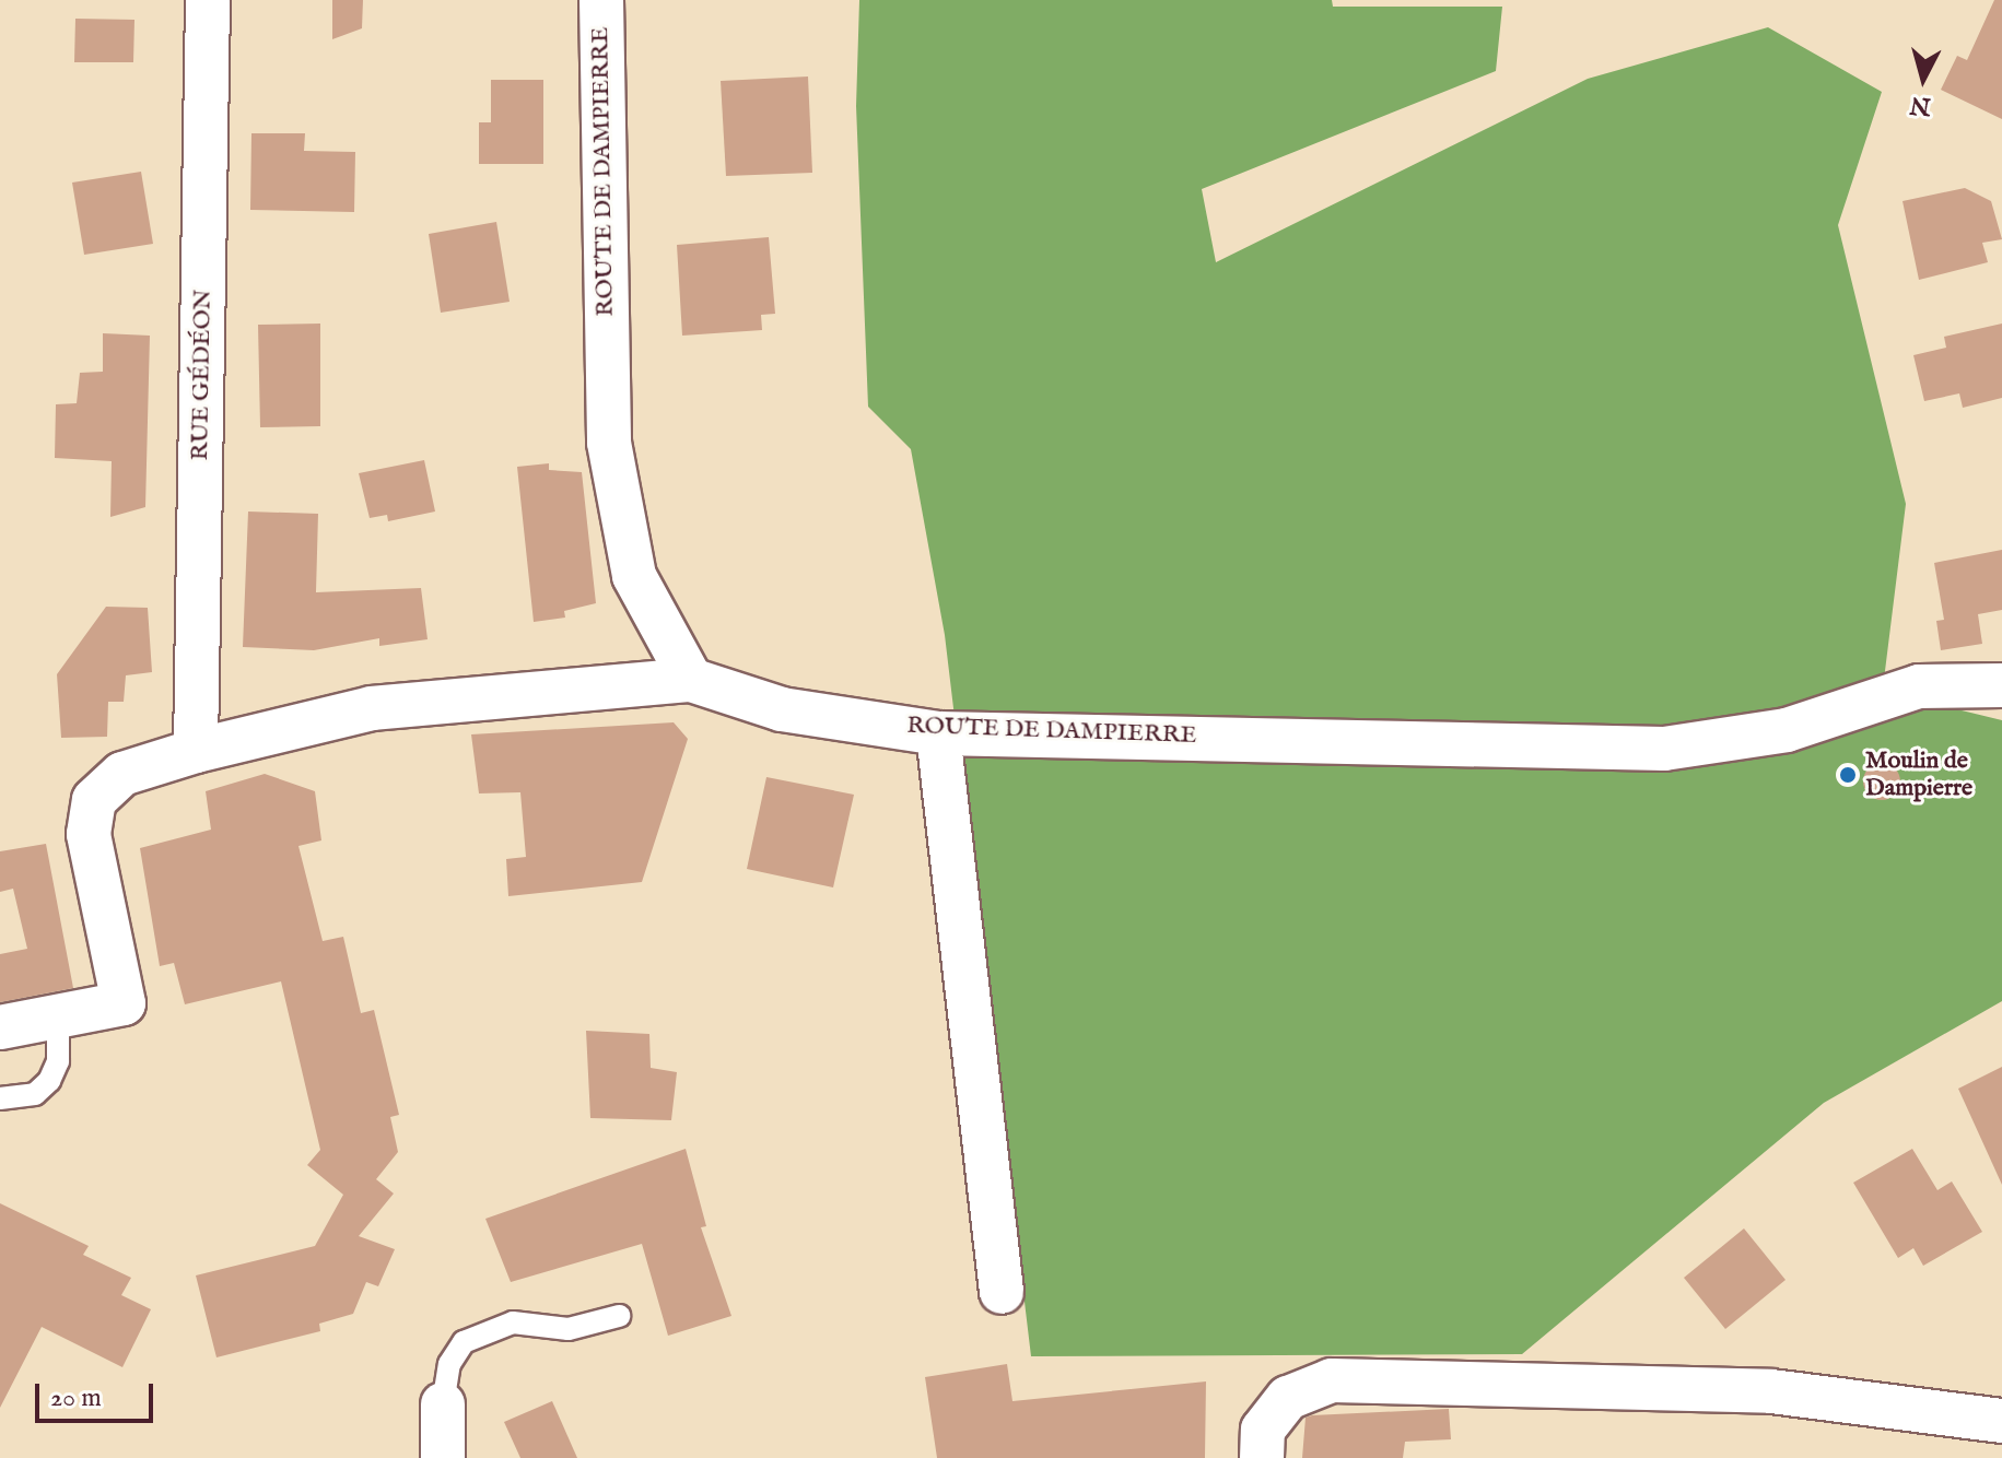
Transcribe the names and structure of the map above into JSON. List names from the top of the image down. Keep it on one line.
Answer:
{"streets":{"street":["ROUTE DE DAMPIERRE","RUE GÉDÉON"]},"places":["Moulin de Dampierre"],"scale_bar":"20 m","north":"bottom"}
